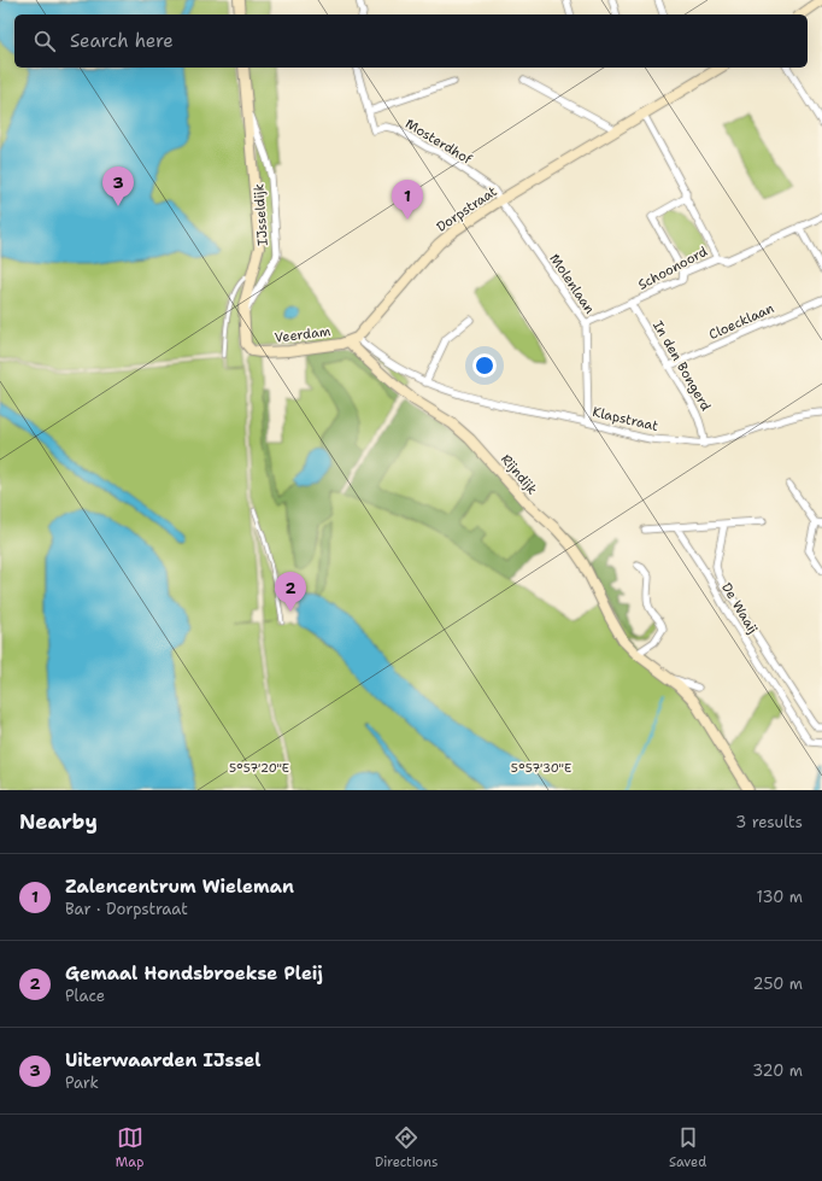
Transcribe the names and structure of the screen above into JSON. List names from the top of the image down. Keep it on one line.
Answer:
{"streets":{"street":["Mosterdhof","Dorpstraat","IJsseldijk","Schoonoord","Molenlaan","Cloecklaan","Veerdam","In den Bongerd","Klapstraat","Rijndijk","De Waaij"]},"crossings":[["Mosterdhof","Dorpstraat"],["Mosterdhof","Molenlaan"],["Dorpstraat","Molenlaan"],["Dorpstraat","Veerdam"],["Dorpstraat","Klapstraat"],["Dorpstraat","Rijndijk"],["IJsseldijk","Veerdam"],["Schoonoord","Molenlaan"],["Schoonoord","In den Bongerd"],["Molenlaan","Klapstraat"],["Cloecklaan","In den Bongerd"],["Veerdam","Klapstraat"],["Veerdam","Rijndijk"],["In den Bongerd","Klapstraat"],["Klapstraat","Rijndijk"]],"page":{"search":"Search here","pins":["3","1","2"],"heading":["Nearby","3 results"],"list":[{"mark":"1","name":"Zalencentrum Wieleman","note":"Bar · Dorpstraat","value":"130 m"},{"mark":"2","name":"Gemaal Hondsbroekse Pleij","note":"Place","value":"250 m"},{"mark":"3","name":"Uiterwaarden IJssel","note":"Park","value":"320 m"}],"nav":["Map","Directions","Saved"]},"coordinates":["5°57'20\"E","5°57'30\"E"]}
